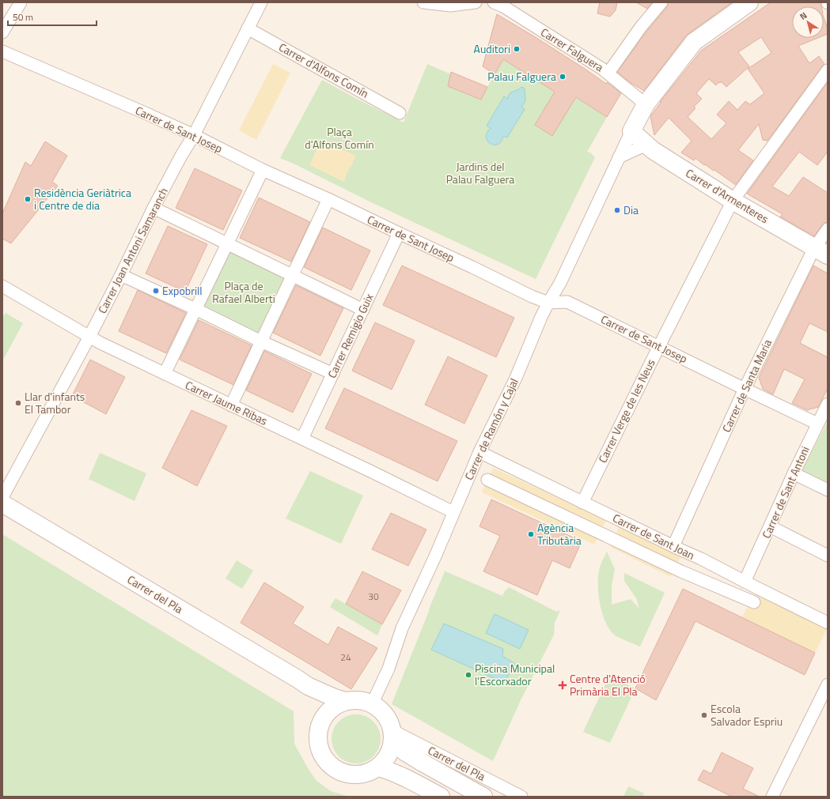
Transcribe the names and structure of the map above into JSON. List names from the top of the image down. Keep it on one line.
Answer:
{"streets":{"main road":["Carrer d'Armenteres","Carrer de Ramón y Cajal","Carrer del Pla"],"street":["Carrer Falguera","Carrer d'Alfons Comín","Carrer de Sant Josep","Carrer Joan Antoni Samaranch","Carrer Remigio Guix","Carrer de Santa Maria","Carrer Jaume Ribas","Carrer Verge de les Neus","Carrer de Sant Antoni","Carrer de Sant Joan"]},"crossings":[["Carrer Falguera","Carrer de Ramón y Cajal"],["Carrer d'Alfons Comín","Carrer Joan Antoni Samaranch"],["Carrer de Sant Josep","Carrer Joan Antoni Samaranch"],["Carrer de Sant Josep","Carrer Remigio Guix"],["Carrer de Sant Josep","Carrer de Santa Maria"],["Carrer de Sant Josep","Carrer Verge de les Neus"],["Carrer de Sant Josep","Carrer de Ramón y Cajal"],["Carrer de Sant Josep","Carrer de Sant Antoni"],["Carrer d'Armenteres","Carrer de Santa Maria"],["Carrer d'Armenteres","Carrer Verge de les Neus"],["Carrer d'Armenteres","Carrer de Ramón y Cajal"],["Carrer Joan Antoni Samaranch","Carrer Jaume Ribas"],["Carrer Remigio Guix","Carrer Jaume Ribas"],["Carrer de Santa Maria","Carrer de Sant Joan"],["Carrer Jaume Ribas","Carrer de Ramón y Cajal"],["Carrer Verge de les Neus","Carrer de Sant Joan"],["Carrer de Ramón y Cajal","Carrer de Sant Joan"],["Carrer de Ramón y Cajal","Carrer del Pla"],["Carrer de Sant Antoni","Carrer de Sant Joan"]],"parks":["Plaça d'Alfons Comín","Jardins del Palau Falguera","Plaça de Rafael Alberti"],"places":{"other":["Auditori","Palau Falguera","Residència Geriàtrica i Centre de dia","Dia","Expobrill","Llar d'infants El Tambor","Agència Tributària","Piscina Municipal l'Escorxador","Escola Salvador Espriu"],"health":["Centre d'Atenció Primària El Pla"]},"house_numbers":["30","24"],"scale_bar":"50 m","north":"top left"}
